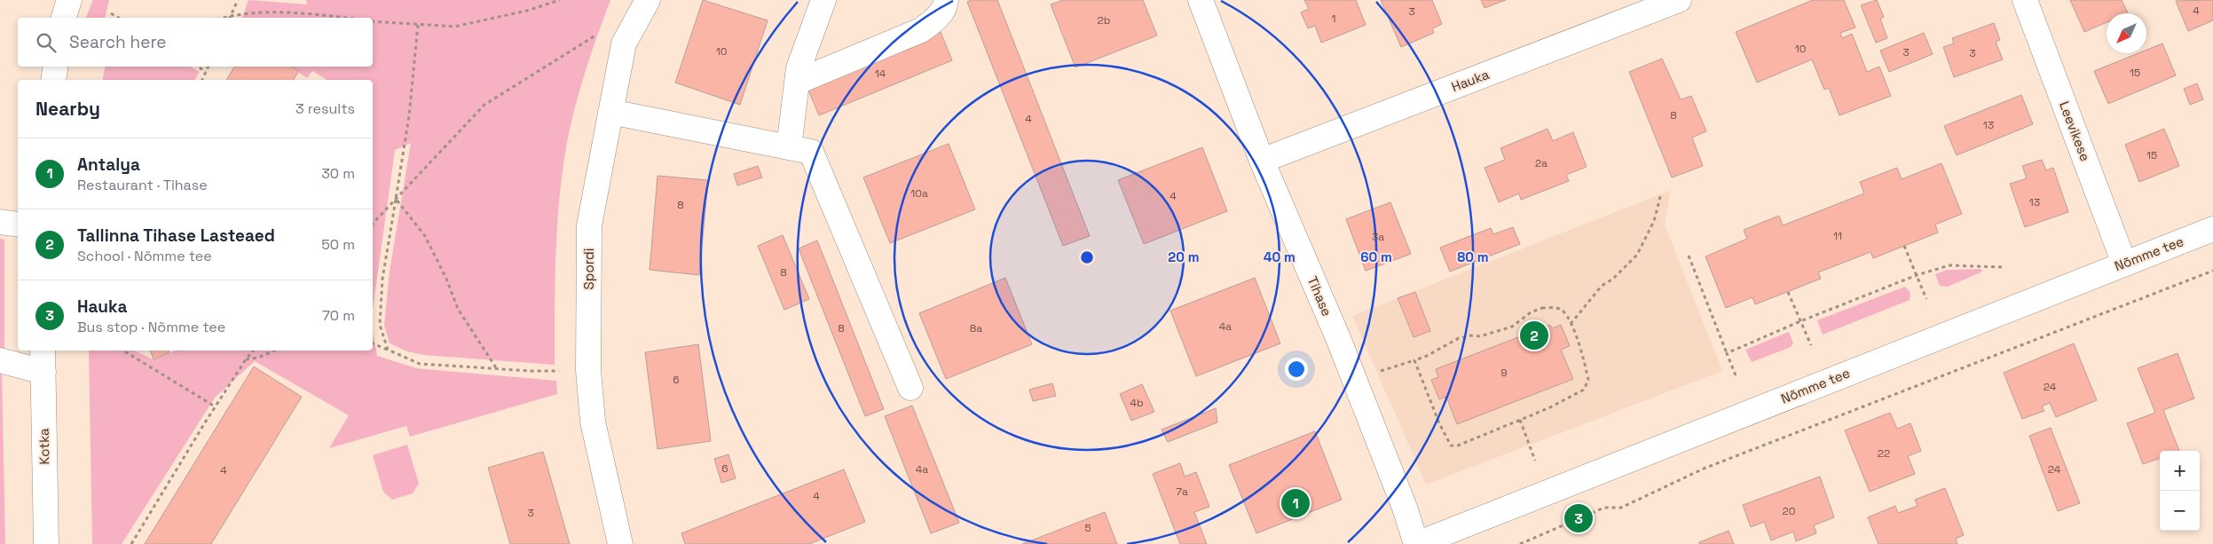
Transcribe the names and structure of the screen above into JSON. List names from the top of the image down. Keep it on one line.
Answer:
{"streets":{"street":["Hauka","Leevikese","Nõmme tee","Spordi","Tihase","Kotka"]},"crossings":[["Hauka","Tihase"],["Leevikese","Nõmme tee"],["Nõmme tee","Tihase"]],"house_numbers":["4","3","1","2b","10","10","3","3","15","14","8","4","13","15","2a","10a","4","13","8","11","3a","8","4a","8","8a","9","6","24","4b","22","6","4a","24","4","7a","4","20","3","5"],"north":"bottom left","page":{"search":"Search here","heading":["Nearby","3 results"],"list":[{"mark":"1","name":"Antalya","note":"Restaurant · Tihase","value":"30 m"},{"mark":"2","name":"Tallinna Tihase Lasteaed","note":"School · Nõmme tee","value":"50 m"},{"mark":"3","name":"Hauka","note":"Bus stop · Nõmme tee","value":"70 m"}],"pins":["2","1","3"],"map_buttons":["+","−"]},"rings":["20 m","40 m","60 m","80 m"]}
